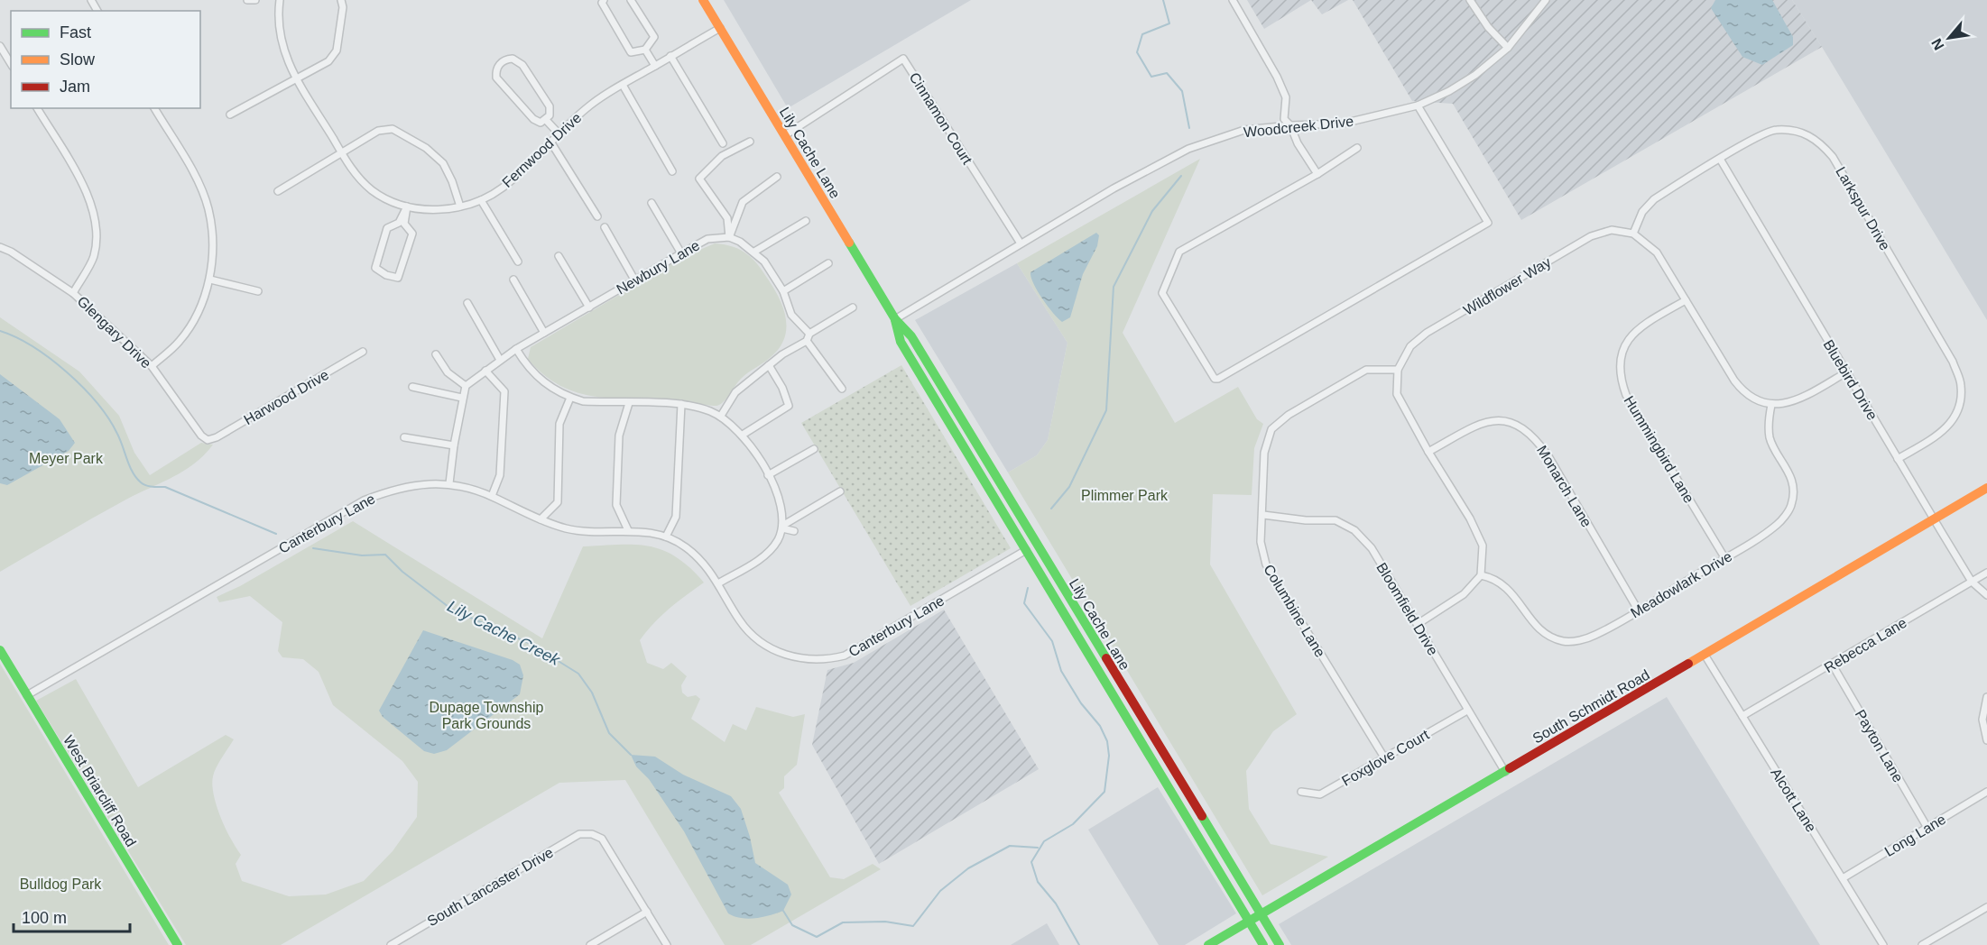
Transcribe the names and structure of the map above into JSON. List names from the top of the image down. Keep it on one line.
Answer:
{"streets":{"street":["Cinnamon Court","Woodcreek Drive","Fernwood Drive","Lily Cache Lane","Larkspur Drive","Newbury Lane","Wildflower Way","Glengary Drive","Bluebird Drive","Harwood Drive","Hummingbird Lane","Monarch Lane","Canterbury Lane","Meadowlark Drive","Bloomfield Drive","Columbine Lane","Rebecca Lane","South Schmidt Road","Payton Lane","Foxglove Court","West Briarcliff Road","Alcott Lane","Long Lane","South Lancaster Drive"]},"crossings":[["Cinnamon Court","Woodcreek Drive"],["Cinnamon Court","Lily Cache Lane"],["Woodcreek Drive","Lily Cache Lane"],["Fernwood Drive","Lily Cache Lane"],["Lily Cache Lane","Canterbury Lane"],["Lily Cache Lane","South Schmidt Road"],["Larkspur Drive","Wildflower Way"],["Larkspur Drive","Bluebird Drive"],["Wildflower Way","Monarch Lane"],["Wildflower Way","Meadowlark Drive"],["Wildflower Way","Columbine Lane"],["Glengary Drive","Harwood Drive"],["Bluebird Drive","Rebecca Lane"],["Bluebird Drive","South Schmidt Road"],["Hummingbird Lane","Meadowlark Drive"],["Monarch Lane","Meadowlark Drive"],["Canterbury Lane","West Briarcliff Road"],["Bloomfield Drive","Columbine Lane"],["Bloomfield Drive","South Schmidt Road"],["Bloomfield Drive","Foxglove Court"],["Columbine Lane","Foxglove Court"],["Rebecca Lane","Payton Lane"],["Rebecca Lane","Alcott Lane"],["South Schmidt Road","Alcott Lane"],["Payton Lane","Long Lane"],["Alcott Lane","Long Lane"]],"water":["Lily Cache Creek"],"parks":["Meyer Park","Plimmer Park","Dupage Township Park Grounds","Bulldog Park"],"legend":["Fast","Slow","Jam"],"scale_bar":"100 m","north":"bottom left"}
